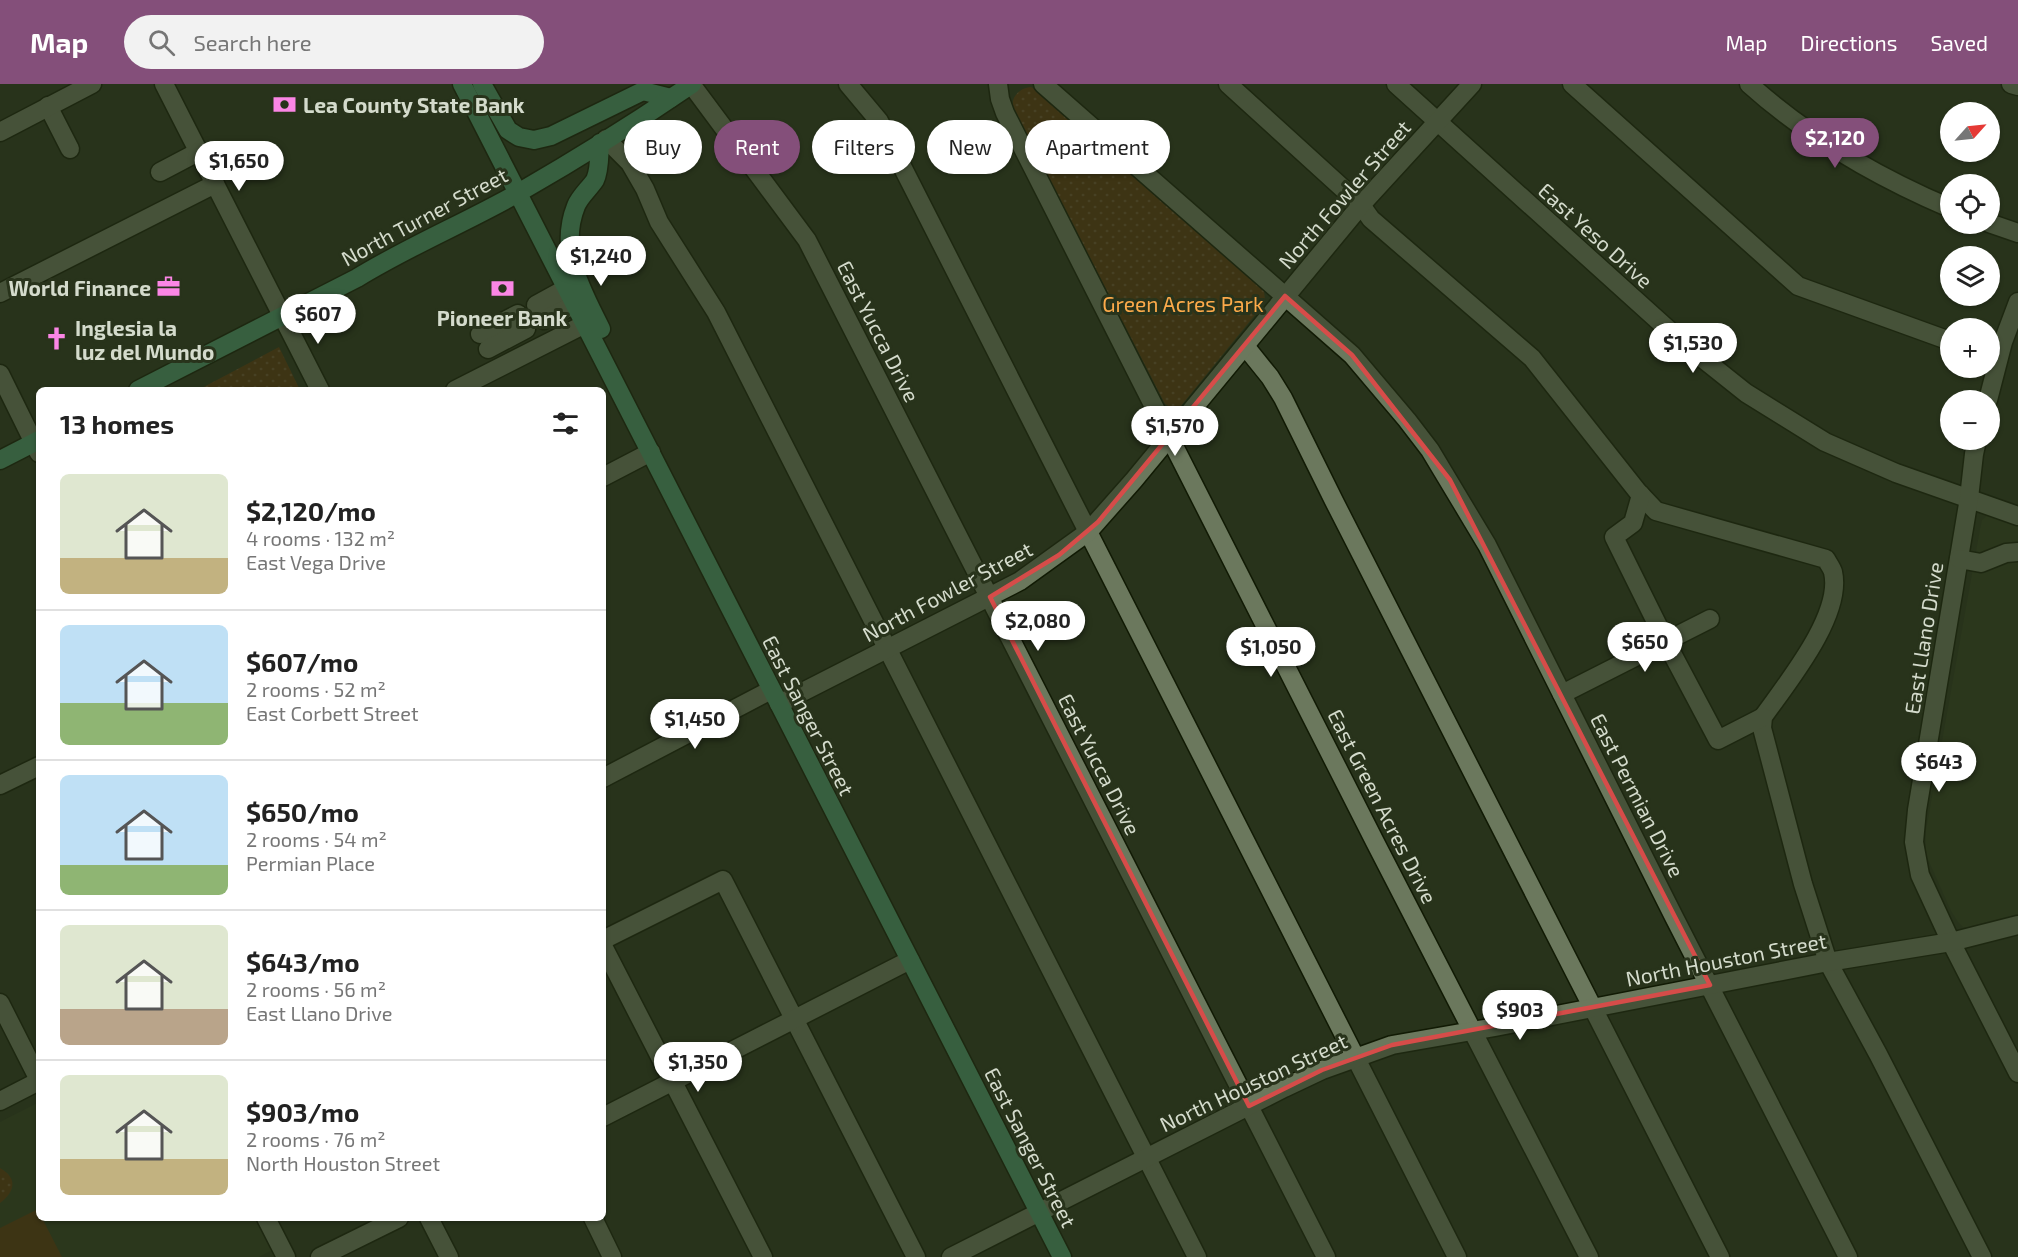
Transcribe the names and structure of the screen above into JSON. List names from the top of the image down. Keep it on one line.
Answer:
{"streets":{"main road":["North Turner Street","East Sanger Street"],"street":["North Fowler Street","East Yeso Drive","East Yucca Drive","East Llano Drive","East Permian Drive","East Green Acres Drive","North Houston Street"]},"crossings":[["North Fowler Street","East Yeso Drive"],["North Fowler Street","East Yucca Drive"],["North Fowler Street","East Sanger Street"],["North Fowler Street","East Permian Drive"],["North Fowler Street","East Green Acres Drive"],["North Turner Street","East Yucca Drive"],["North Turner Street","East Sanger Street"],["East Yeso Drive","East Llano Drive"],["East Yucca Drive","North Houston Street"],["East Llano Drive","North Houston Street"],["East Sanger Street","North Houston Street"],["East Permian Drive","North Houston Street"],["East Green Acres Drive","North Houston Street"]],"parks":["Green Acres Park"],"places":{"bank":["Lea County State Bank","Pioneer Bank"],"office":["World Finance"],"church":["Inglesia la luz del Mundo"]},"north":"top right","page":{"header":"Map","search":"Search here","nav":["Map","Directions","Saved"],"map_buttons":["+","−"],"price":["$2,120","$1,650","$1,240","$607","$1,530","$1,570","$2,080","$650","$1,050","$1,450","$643","$903","$1,350"],"chip":["Buy","Rent","Filters","New","Apartment"],"heading":"13 homes","list":[{"name":"$2,120/mo","note":"4 rooms · 132 m² · East Vega Drive"},{"name":"$607/mo","note":"2 rooms · 52 m² · East Corbett Street"},{"name":"$650/mo","note":"2 rooms · 54 m² · Permian Place"},{"name":"$643/mo","note":"2 rooms · 56 m² · East Llano Drive"},{"name":"$903/mo","note":"2 rooms · 76 m² · North Houston Street"}]}}
